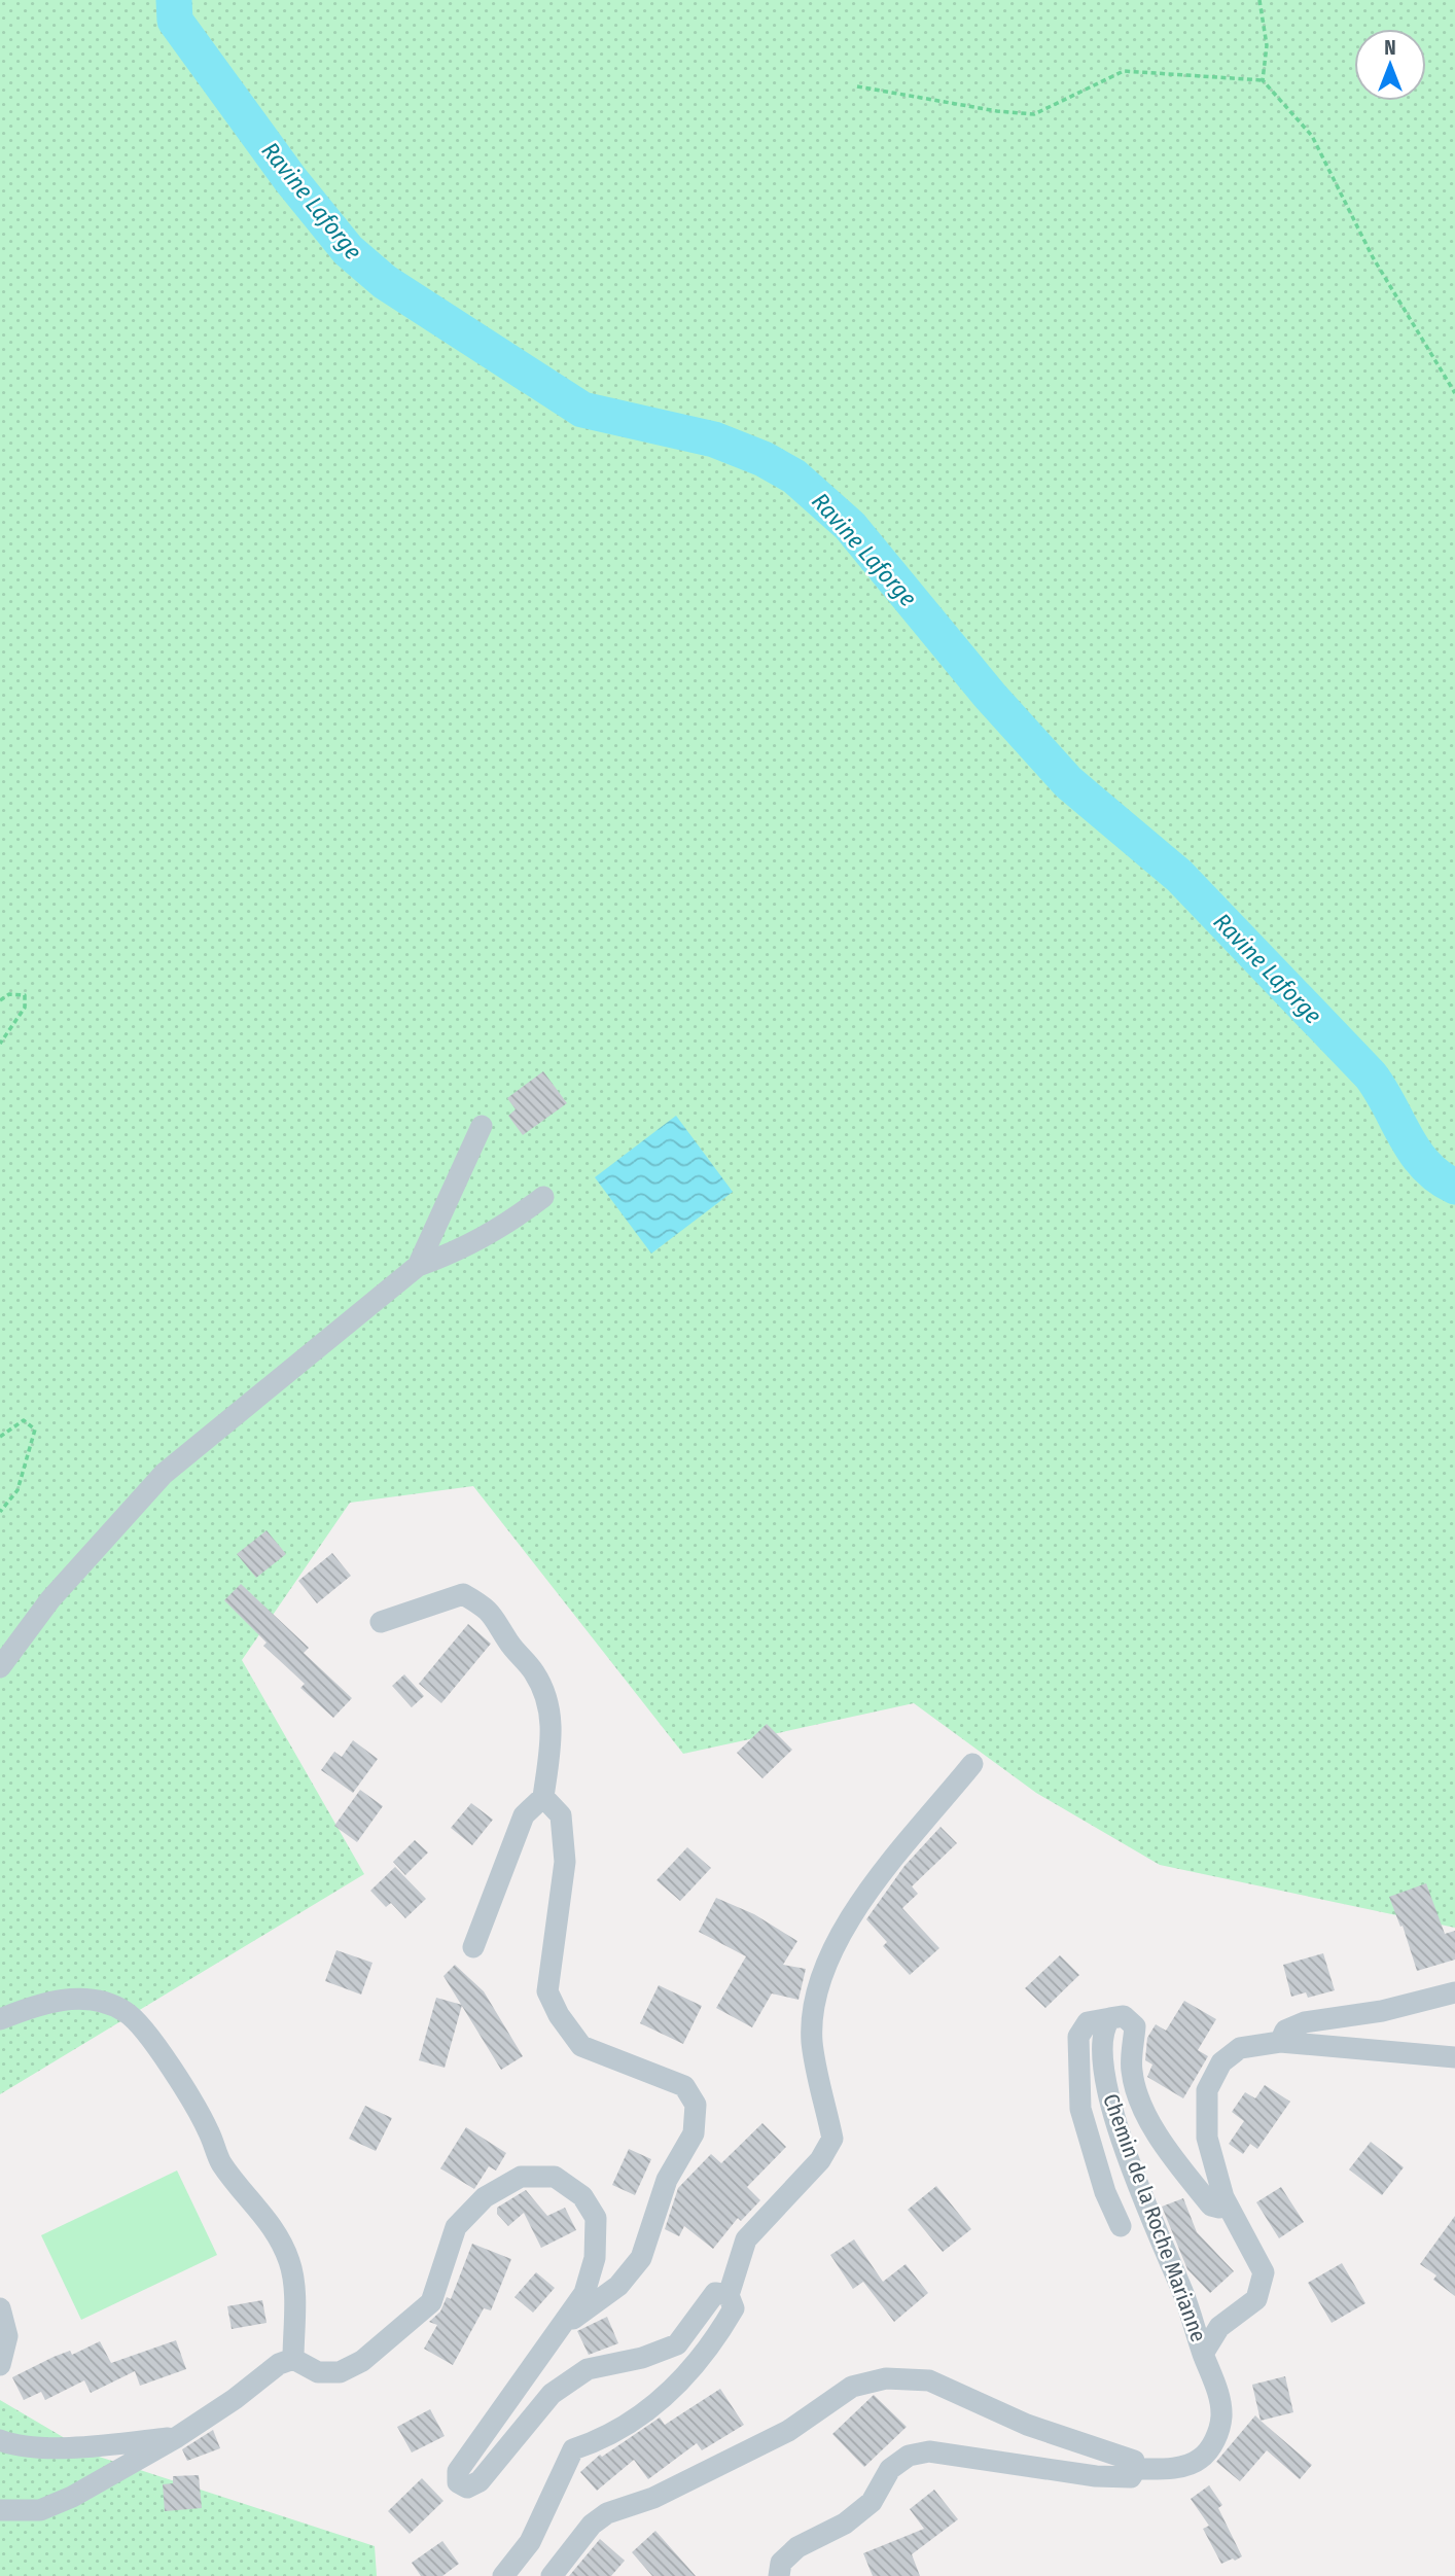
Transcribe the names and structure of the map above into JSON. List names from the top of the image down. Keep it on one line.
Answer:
{"streets":{"street":["Chemin de la Roche Marianne"]},"water":["Ravine Laforge"],"north":"top"}
